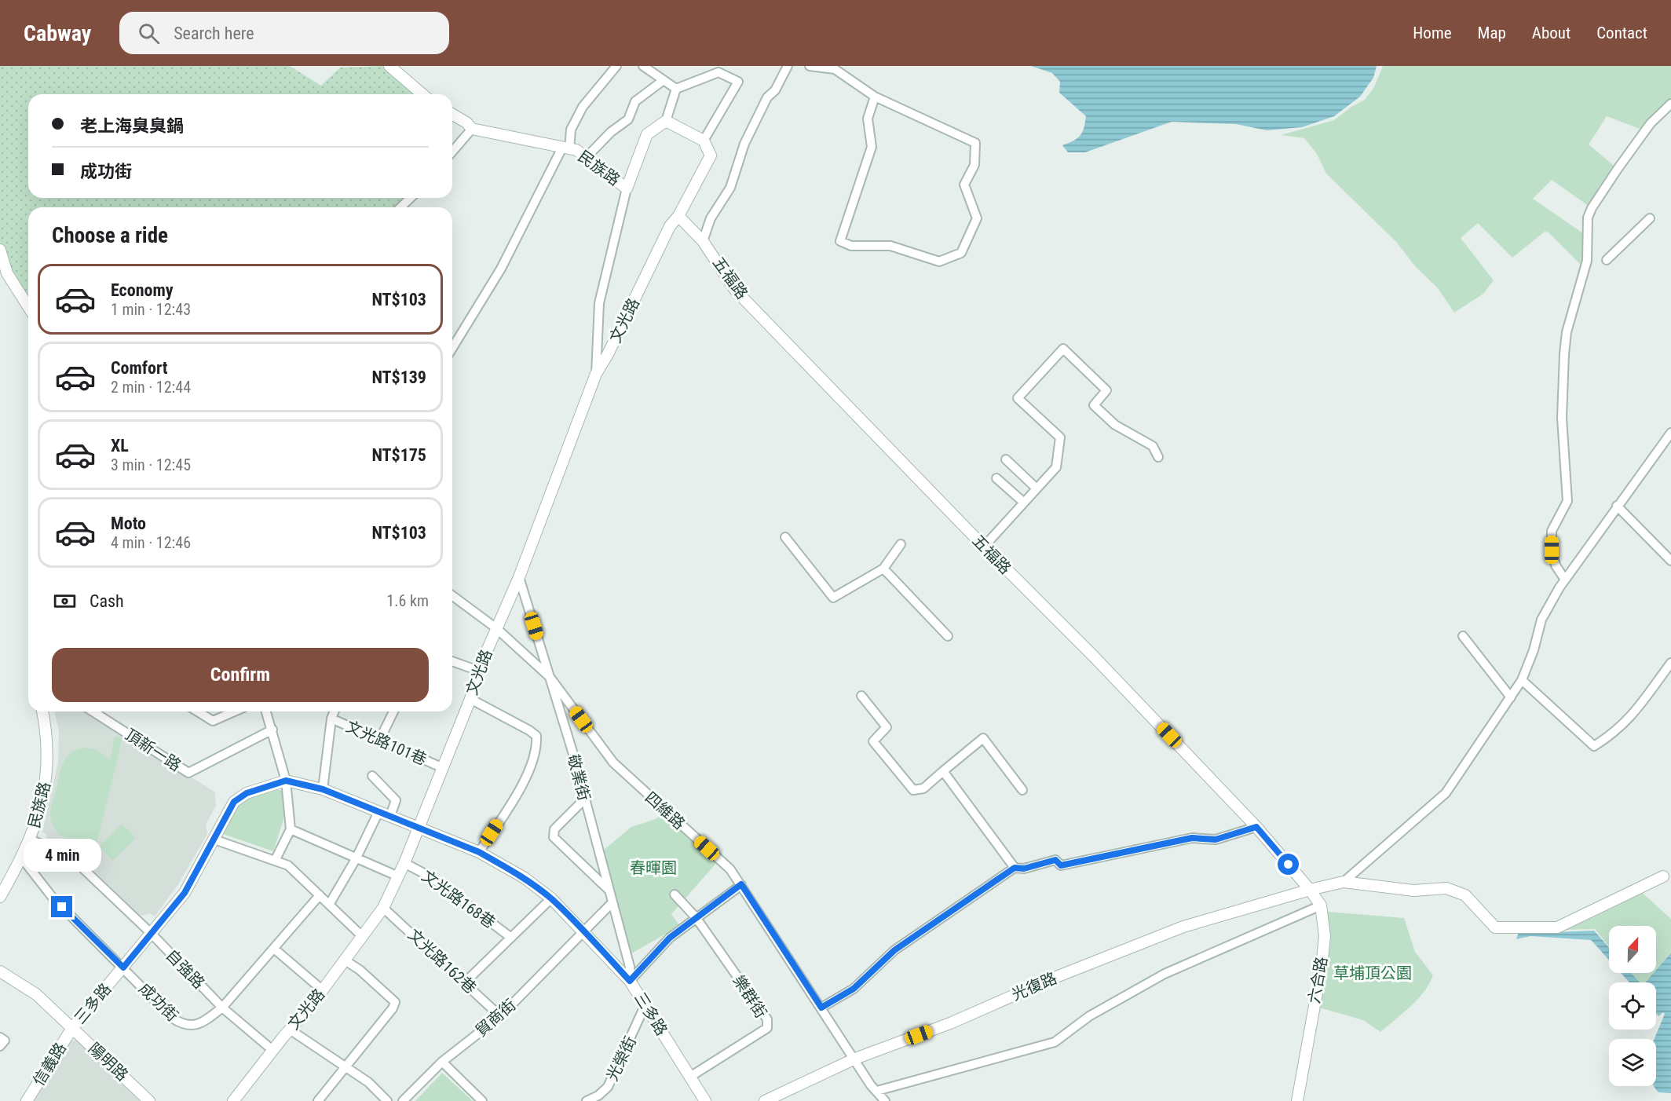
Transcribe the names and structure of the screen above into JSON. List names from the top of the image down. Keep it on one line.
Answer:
{"streets":{"street":["民族路","五福路","文光路","文光路101巷","頂新一路","敬業街","四維路","文光路168巷","文光路162巷","自強路","六合路","光復路","樂群街","成功街","三多路","貿商街","光榮街","陽明路","信義路"]},"crossings":[["民族路","文光路"],["民族路","自強路"],["民族路","成功街"],["五福路","文光路"],["五福路","六合路"],["五福路","光復路"],["文光路","文光路101巷"],["文光路","敬業街"],["文光路","四維路"],["文光路","文光路168巷"],["文光路","文光路162巷"],["文光路","自強路"],["文光路","三多路"],["敬業街","四維路"],["敬業街","三多路"],["敬業街","貿商街"],["四維路","光復路"],["文光路162巷","貿商街"],["自強路","成功街"],["自強路","三多路"],["六合路","光復路"],["樂群街","三多路"],["成功街","三多路"],["三多路","貿商街"],["三多路","光榮街"],["三多路","陽明路"],["三多路","信義路"],["陽明路","信義路"]],"parks":["春暉園","草埔頂公園"],"north":"top","page":{"header":"Cabway","search":"Search here","nav":["Home","Map","About","Contact"],"banner":["老上海臭臭鍋","成功街"],"heading":"Choose a ride","list":[{"name":"Economy","note":"1 min · 12:43","value":"NT$103"},{"name":"Comfort","note":"2 min · 12:44","value":"NT$139"},{"name":"XL","note":"3 min · 12:45","value":"NT$175"},{"name":"Moto","note":"4 min · 12:46","value":"NT$103"}],"pay":["Cash","1.6 km"],"buttons":"Confirm","bubble":"4 min"}}
